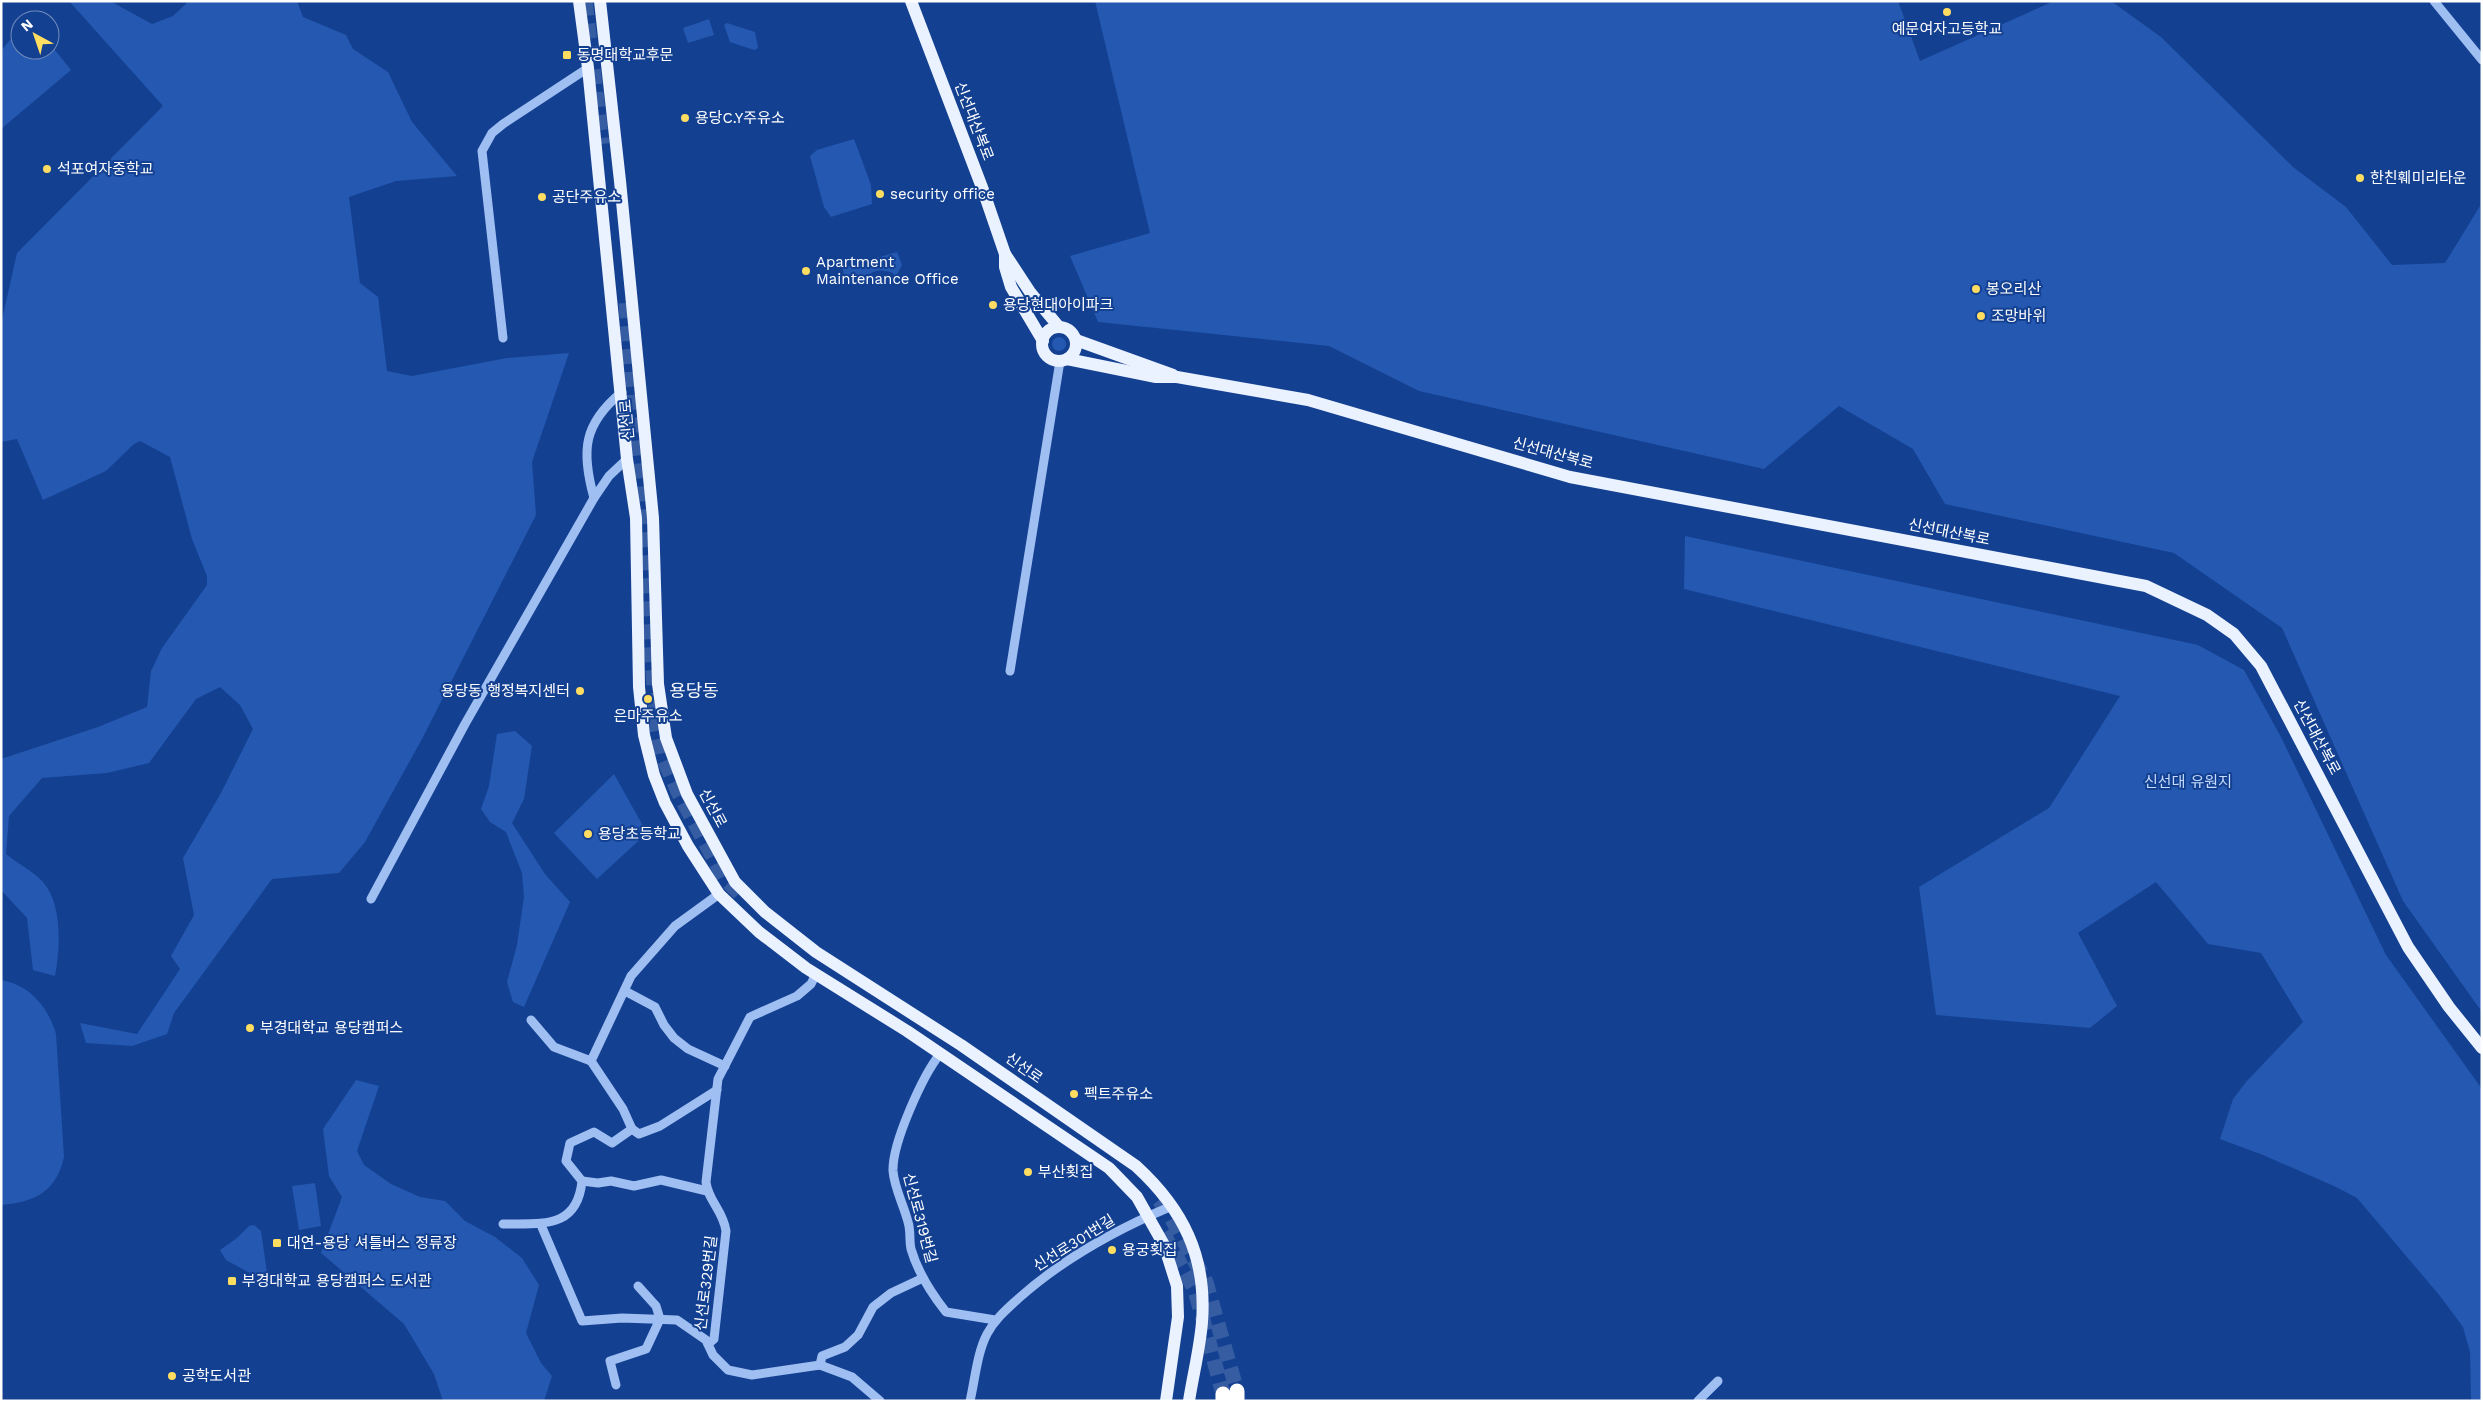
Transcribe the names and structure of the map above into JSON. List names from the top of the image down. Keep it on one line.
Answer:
{"streets":{"main road":["신선대산복로","신선로"],"street":["신선로319번길","신선로301번길","신선로329번길"]},"crossings":[["신선로","신선로319번길"],["신선로","신선로301번길"],["신선로319번길","신선로301번길"],["신선로319번길","신선로329번길"]],"districts":["용당동"],"parks":["신선대 유원지"],"places":{"other":["예문여자고등학교","용당C.Y주유소","석포여자중학교","한친훼미리타운","security office","공단주유소","Apartment Maintenance Office","봉오리산","용당현대아이파크","조망바위","용당동 행정복지센터","은마주유소","용당초등학교","부경대학교 용당캠퍼스","펙트주유소","부산횟집","용궁횟집","공학도서관"],"transit":["동명대학교후문","대연-용당 셔틀버스 정류장","부경대학교 용당캠퍼스 도서관"]},"north":"top left"}
